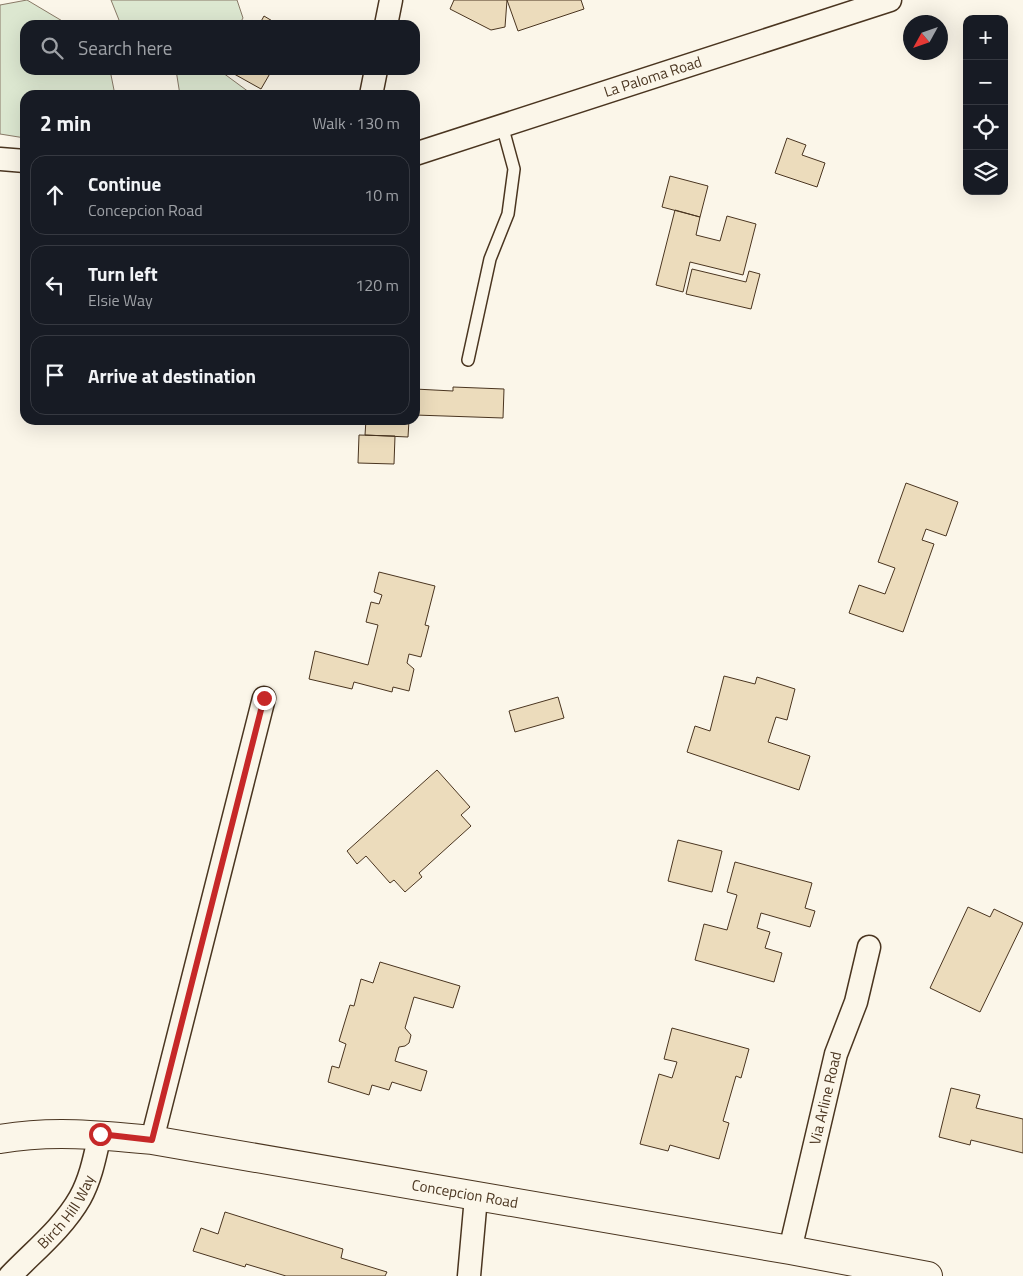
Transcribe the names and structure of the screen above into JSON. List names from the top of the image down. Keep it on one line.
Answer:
{"streets":{"street":["La Paloma Road","Via Arline Road","Concepcion Road","Birch Hill Way"]},"crossings":[["Via Arline Road","Concepcion Road"],["Concepcion Road","Birch Hill Way"]],"north":"bottom left","page":{"map_buttons":["+","−"],"search":"Search here","heading":["2 min","Walk · 130 m"],"list":[["Continue","Concepcion Road","10 m"],["Turn left","Elsie Way","120 m"],"Arrive at destination"]}}
